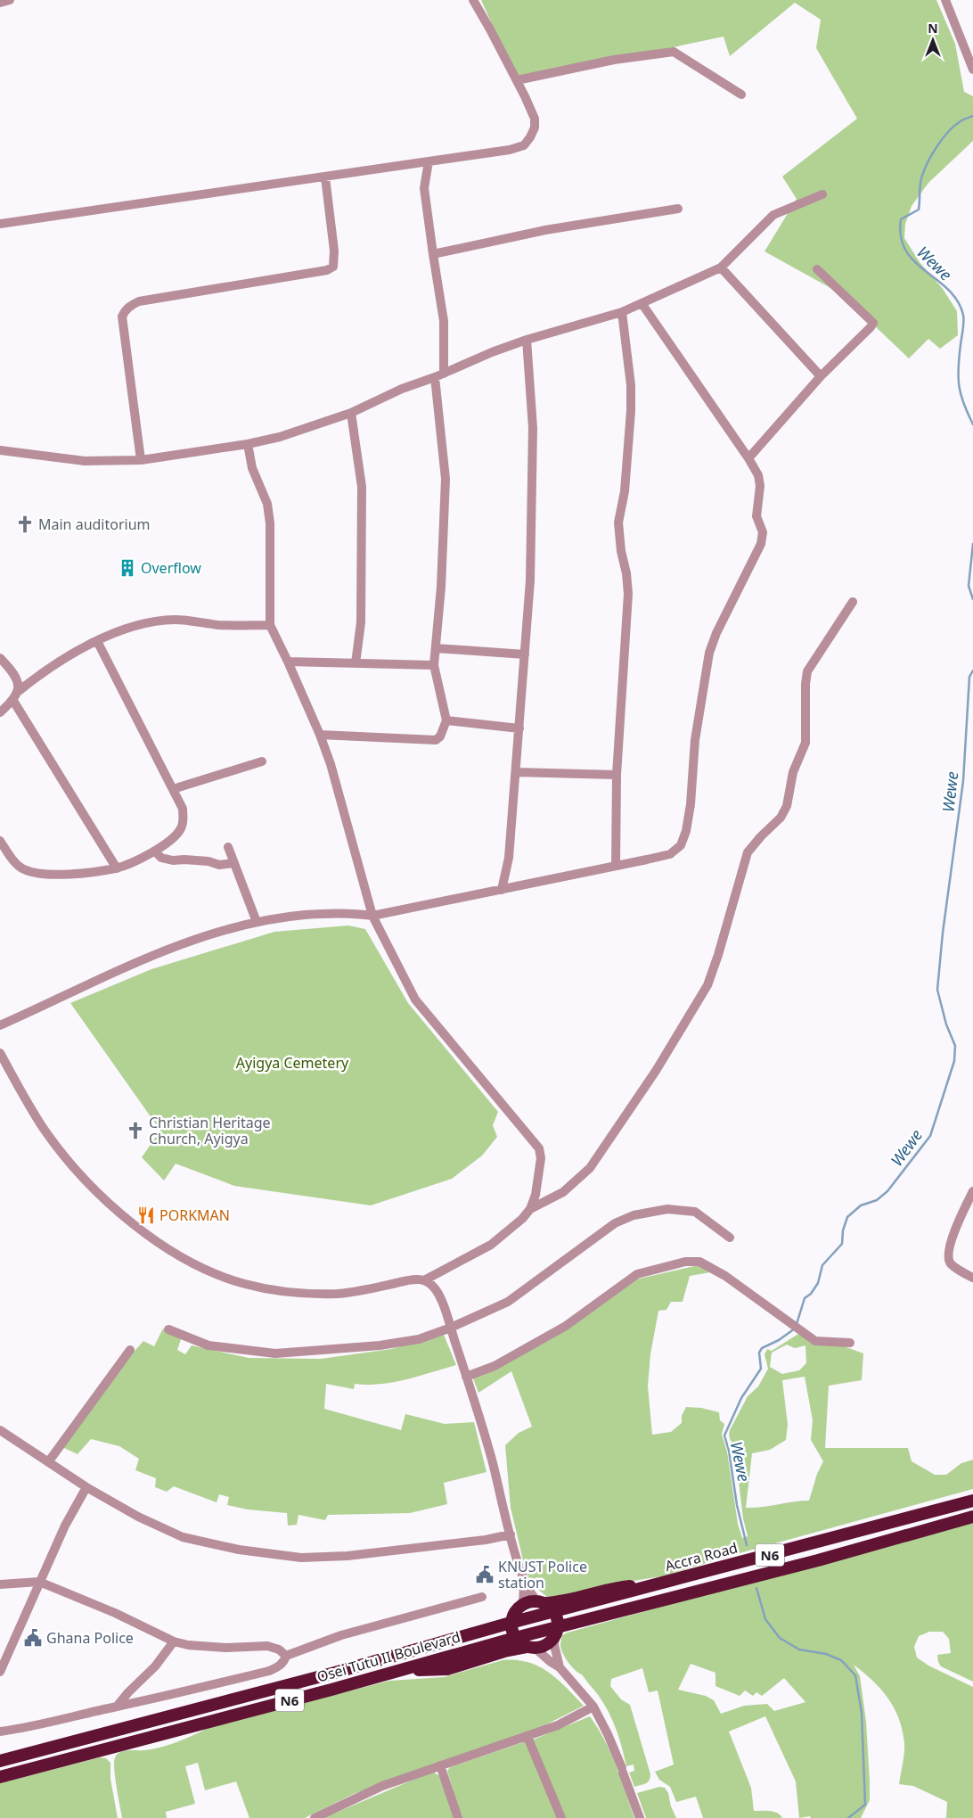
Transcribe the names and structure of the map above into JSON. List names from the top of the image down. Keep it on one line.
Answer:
{"streets":{"highway":["N6","Accra Road","Osei Tutu II Boulevard"]},"crossings":[["N6","Osei Tutu II Boulevard"],["Accra Road","Osei Tutu II Boulevard"]],"water":["Wewe"],"parks":["Ayigya Cemetery"],"places":{"church":["Main auditorium","Christian Heritage Church, Ayigya"],"building":["Overflow"],"restaurant":["PORKMAN"],"public building":["KNUST Police station","Ghana Police"]},"north":"top"}
